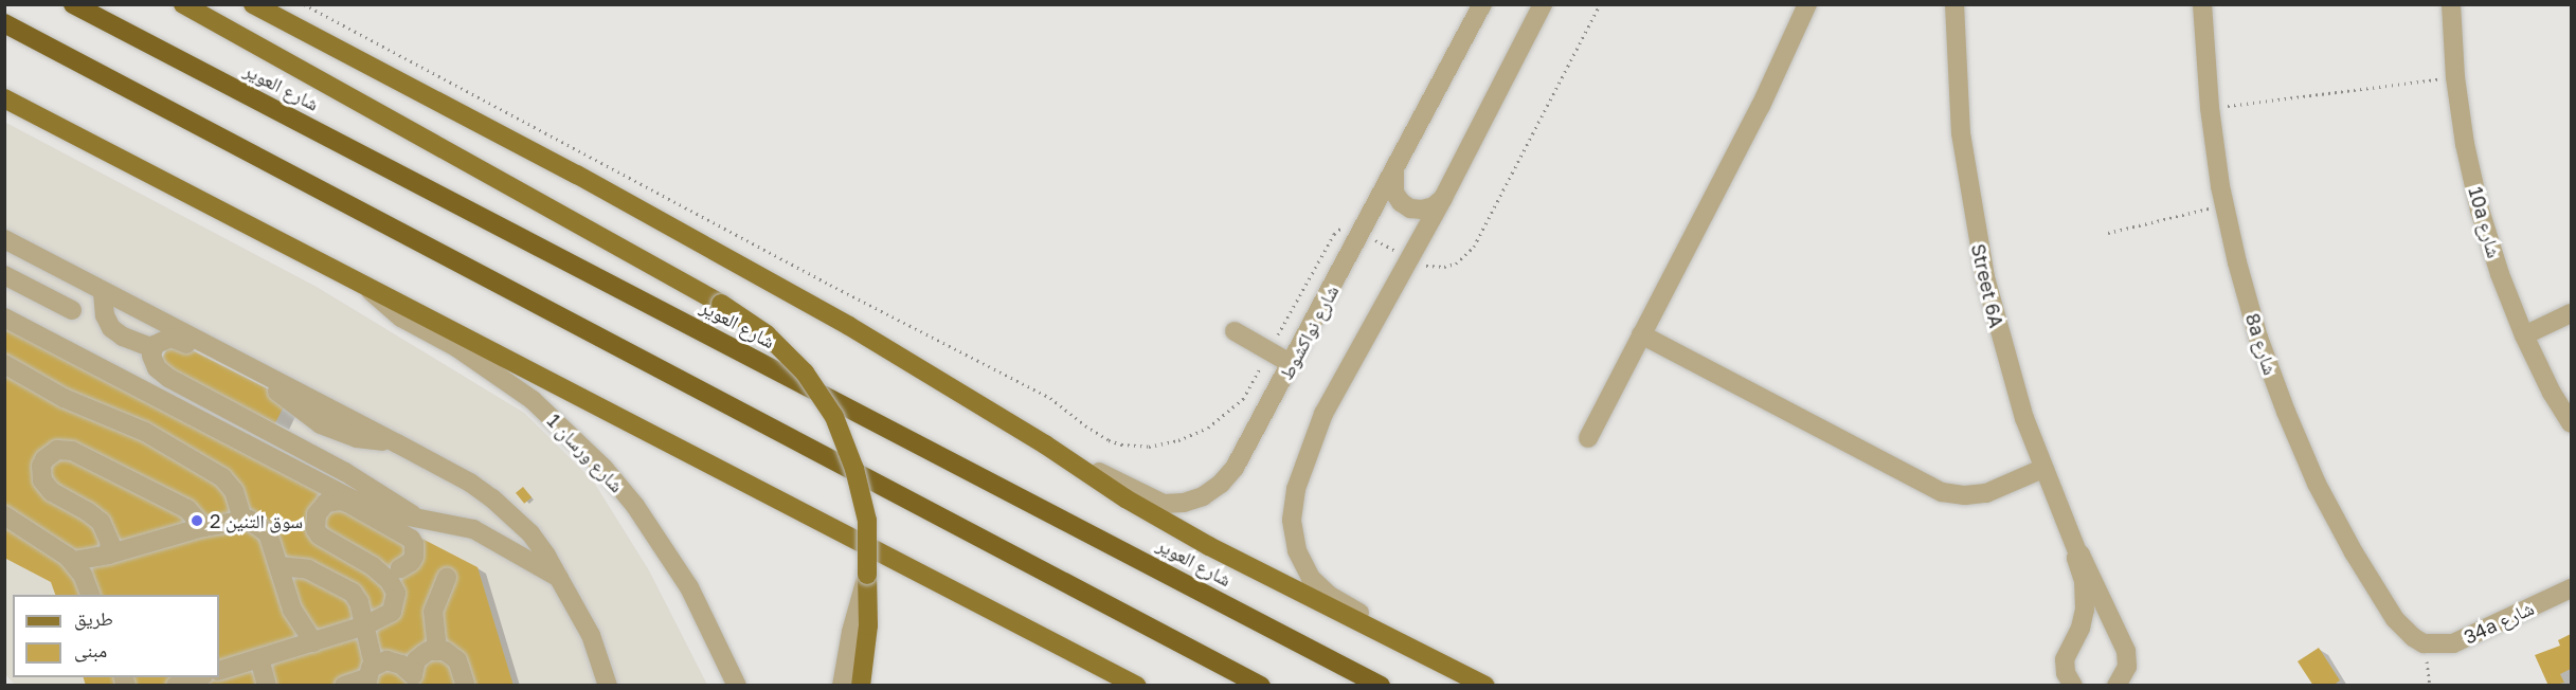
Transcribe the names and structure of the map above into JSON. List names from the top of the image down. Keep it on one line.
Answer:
{"streets":{"highway":["شارع العوير"],"street":["10a شارع","Street 6A","شارع نواكشوط","8a شارع","شارع ورسان 1","34a شارع"]},"crossings":[["8a شارع","34a شارع"]],"places":["سوق التنين 2"],"legend":["طريق","مبنى"]}
